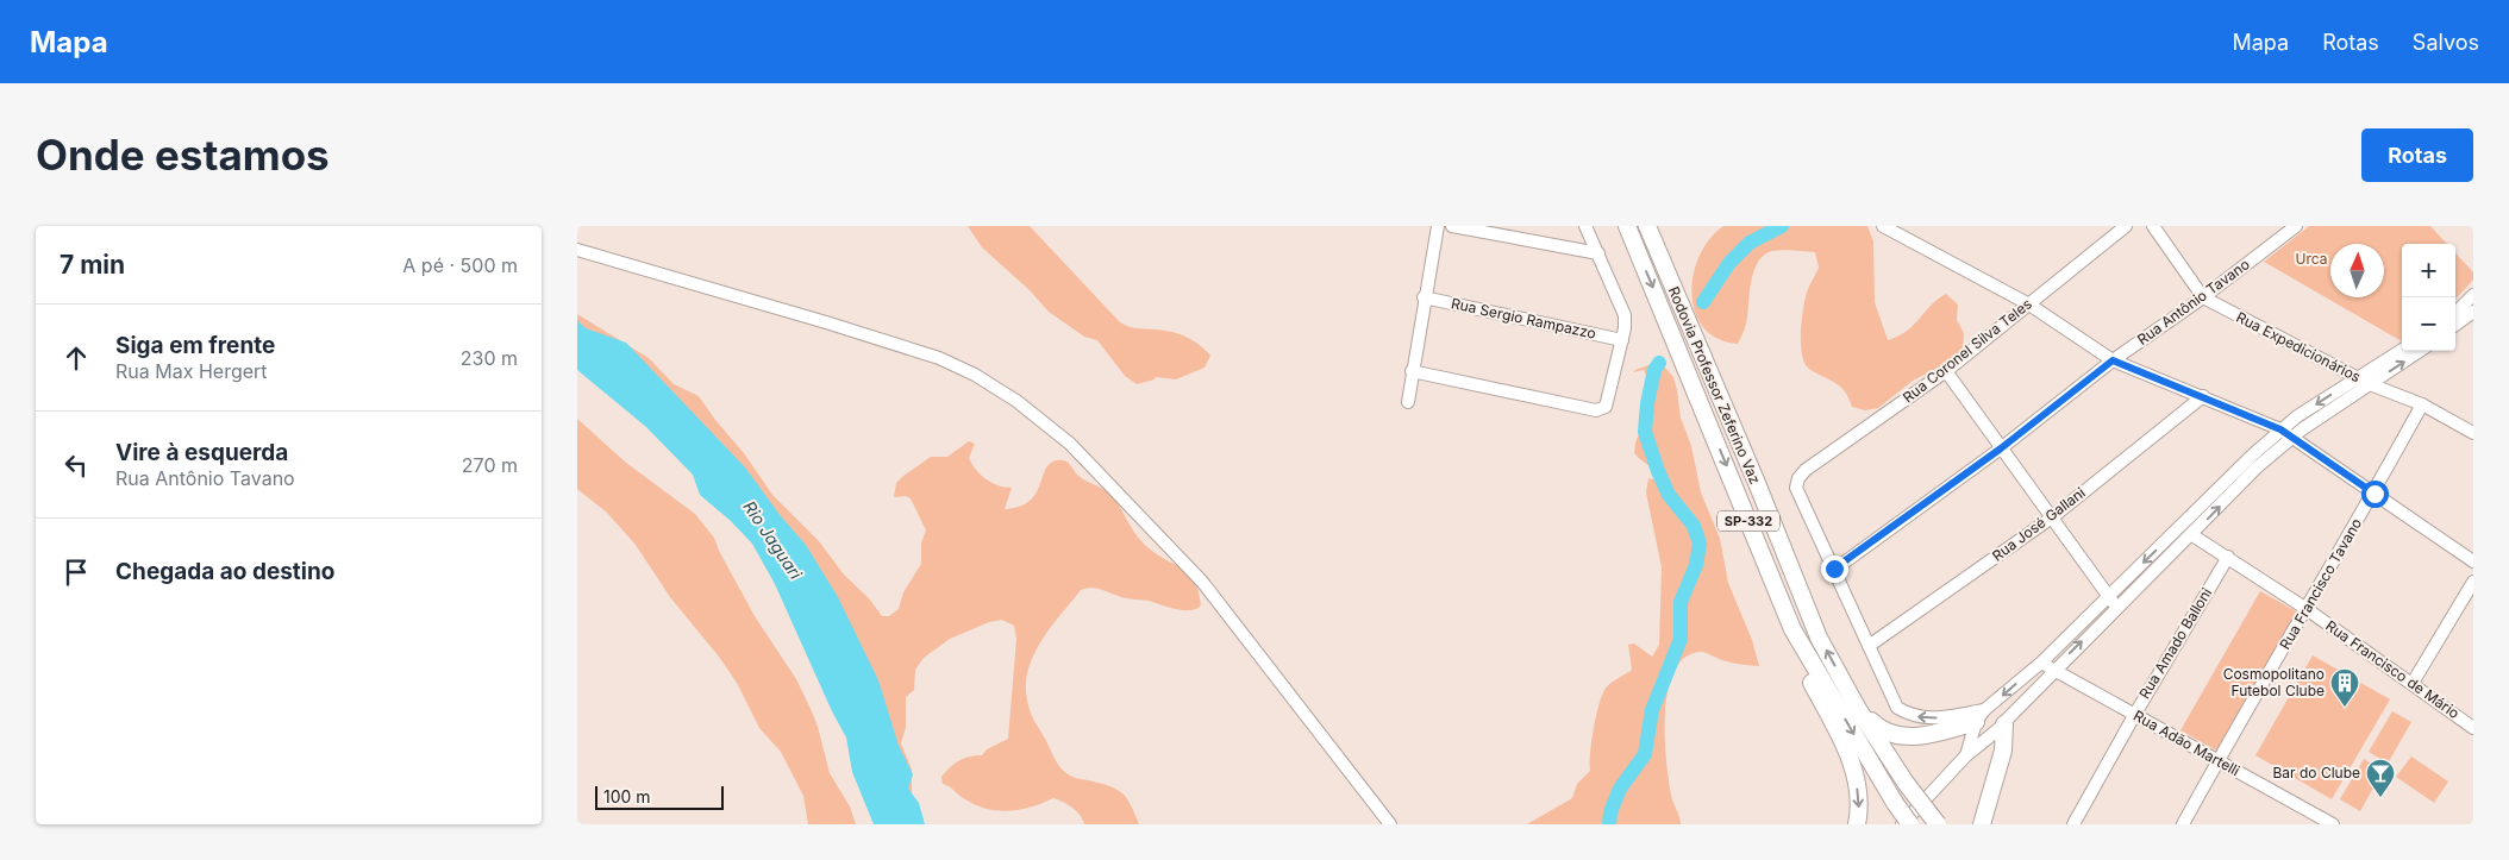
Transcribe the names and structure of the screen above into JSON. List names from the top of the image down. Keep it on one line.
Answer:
{"streets":{"highway":["Rodovia Professor Zeferino Vaz","SP-332"],"street":["Rua Antônio Tavano","Rua Sergio Rampazzo","Rua Expedicionários","Rua Coronel Silva Teles","Rua José Gallani","Rua Francisco Tavano","Rua Amado Balloni","Rua Francisco de Mário","Rua Adão Martelli"]},"crossings":[["Rua Antônio Tavano","Rua Expedicionários"],["Rua Antônio Tavano","Rua Coronel Silva Teles"],["Rua Expedicionários","Rua Francisco Tavano"],["Rua Francisco Tavano","Rua Francisco de Mário"],["Rua Francisco Tavano","Rua Adão Martelli"],["Rua Amado Balloni","Rua Francisco de Mário"],["Rua Amado Balloni","Rua Adão Martelli"]],"water":["Rio Jaguari"],"parks":["Urca"],"places":{"building":["Cosmopolitano Futebol Clube"],"bar":["Bar do Clube"]},"scale_bar":"100 m","north":"top","page":{"header":"Mapa","nav":["Mapa","Rotas","Salvos"],"buttons":"Rotas","title":"Onde estamos","heading":["7 min","A pé · 500 m"],"map_buttons":["+","−"],"list":[["Siga em frente","Rua Max Hergert","230 m"],["Vire à esquerda","Rua Antônio Tavano","270 m"],"Chegada ao destino"],"scale":"100 m"}}
